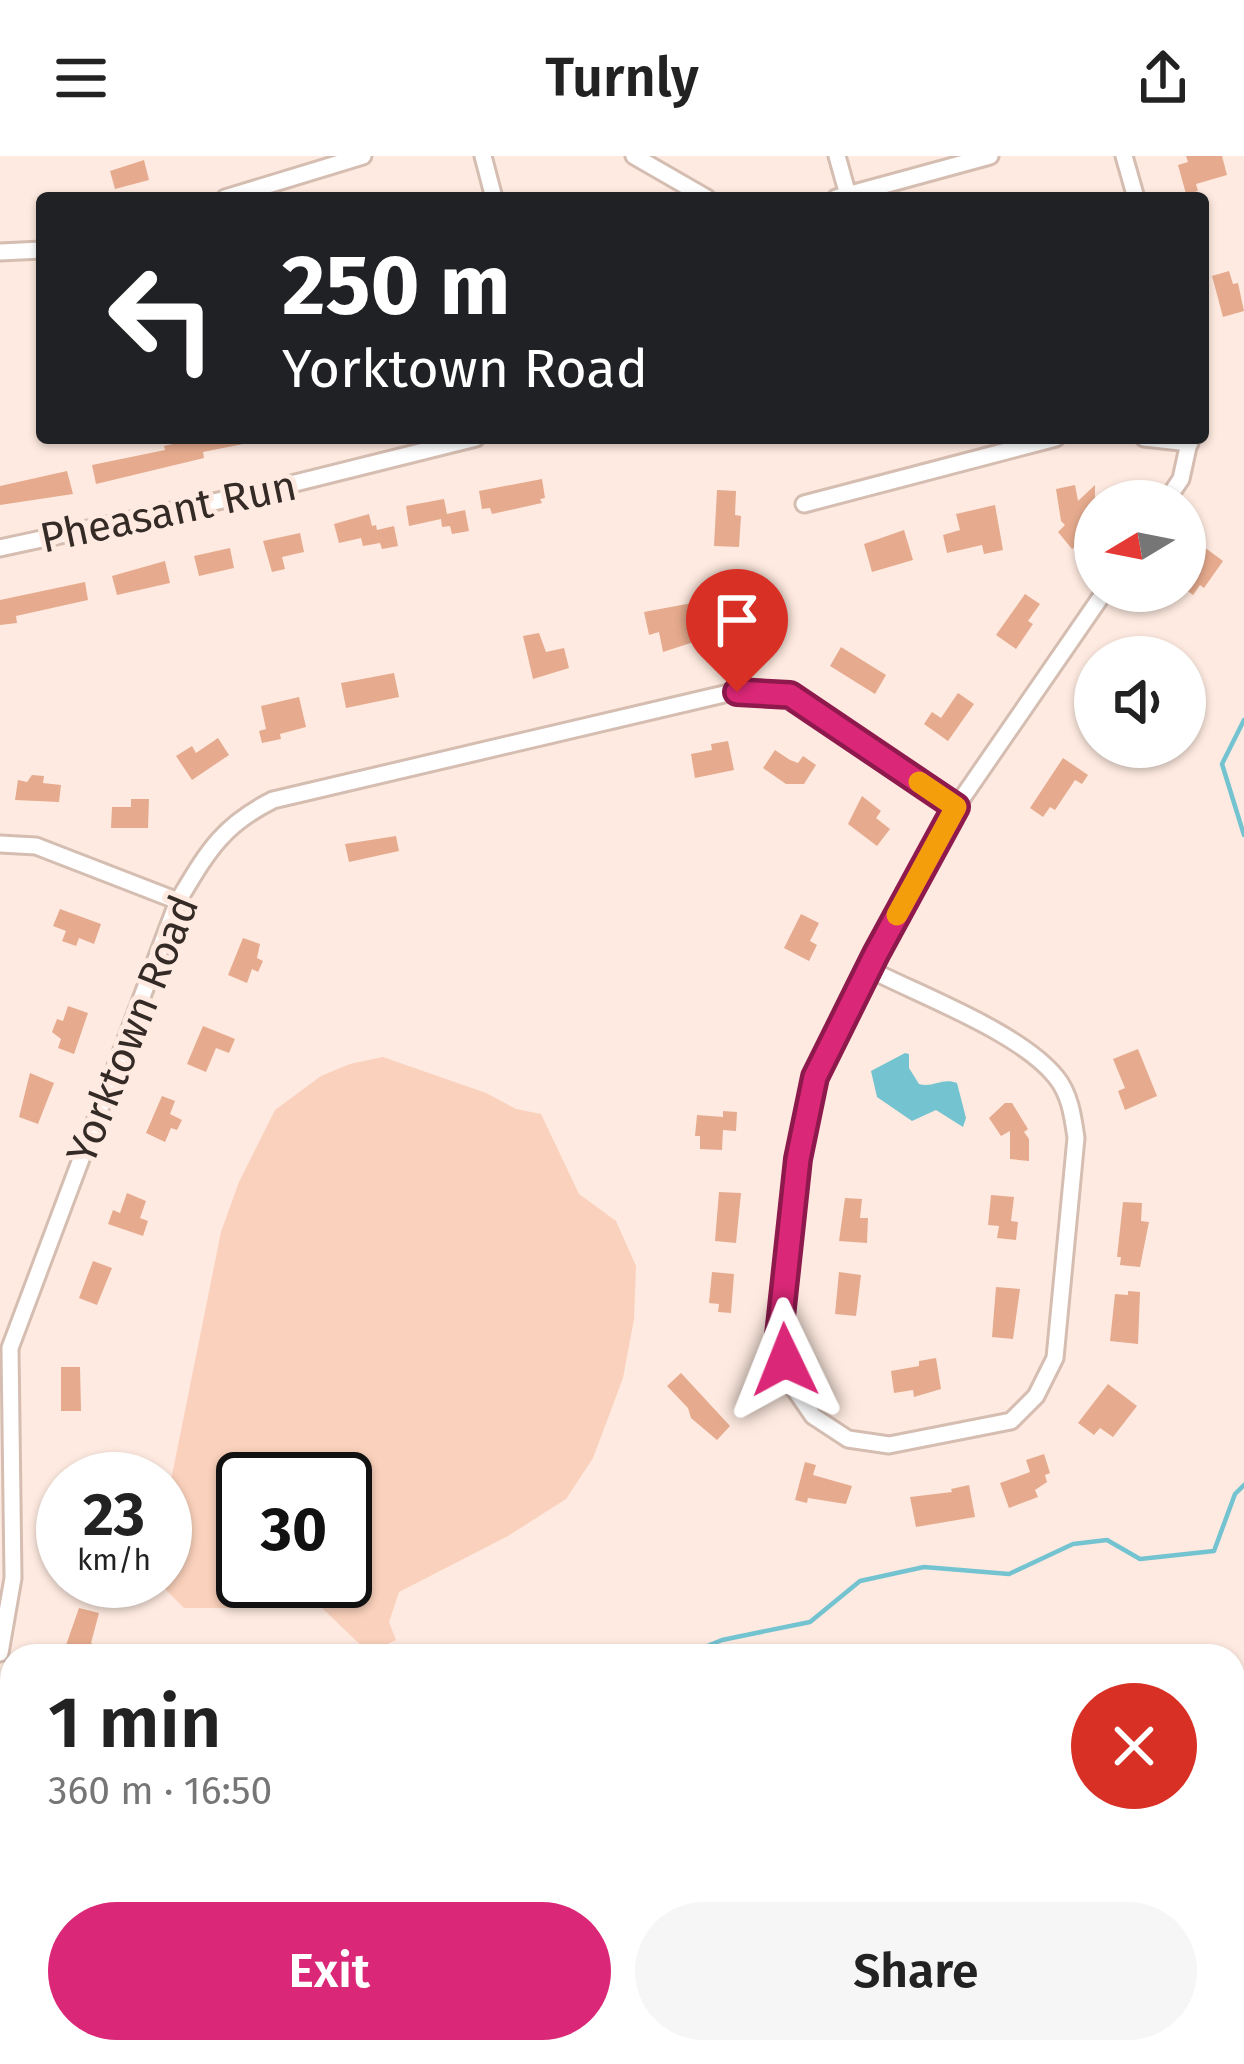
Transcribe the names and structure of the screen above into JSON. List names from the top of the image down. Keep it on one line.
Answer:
{"streets":{"street":["Pheasant Run","Yorktown Road"]},"north":"left","page":{"header":"Turnly","turn":["250 m","Yorktown Road"],"speed":"23 km/h","limit":"30","heading":["1 min","360 m · 16:50"],"buttons":["Exit","Share"]}}
